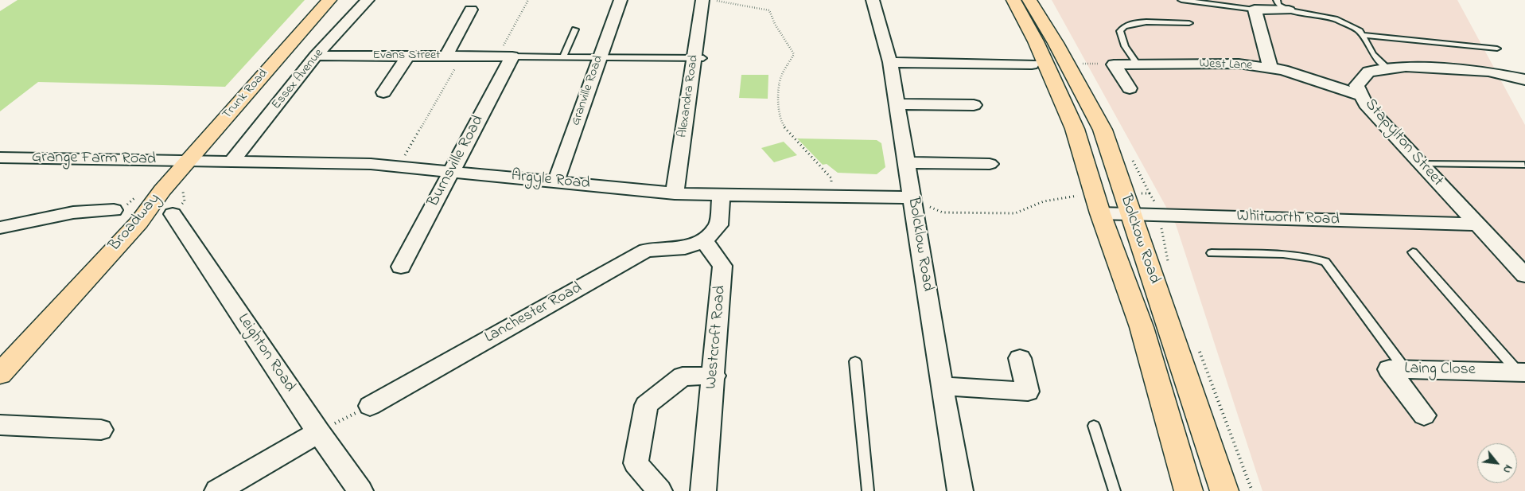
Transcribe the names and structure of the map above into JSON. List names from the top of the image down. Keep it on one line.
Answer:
{"streets":{"main road":["Trunk Road","Broadway","Bolckow Road"],"street":["Evans Street","West Lane","Essex Avenue","Granville Road","Alexandra Road","Stapylton Street","Grange Farm Road","Burnsville Road","Argyle Road","Whitworth Road","Bolcklow Road","Lanchester Road","Westcroft Road","Leighton Road","Laing Close"]},"crossings":[["Evans Street","Essex Avenue"],["Evans Street","Burnsville Road"],["West Lane","Stapylton Street"],["Essex Avenue","Argyle Road"],["Granville Road","Argyle Road"],["Trunk Road","Grange Farm Road"],["Trunk Road","Argyle Road"],["Trunk Road","Broadway"],["Alexandra Road","Argyle Road"],["Stapylton Street","Whitworth Road"],["Grange Farm Road","Argyle Road"],["Burnsville Road","Argyle Road"],["Argyle Road","Bolcklow Road"],["Whitworth Road","Bolckow Road"],["Lanchester Road","Westcroft Road"]],"north":"bottom right"}
